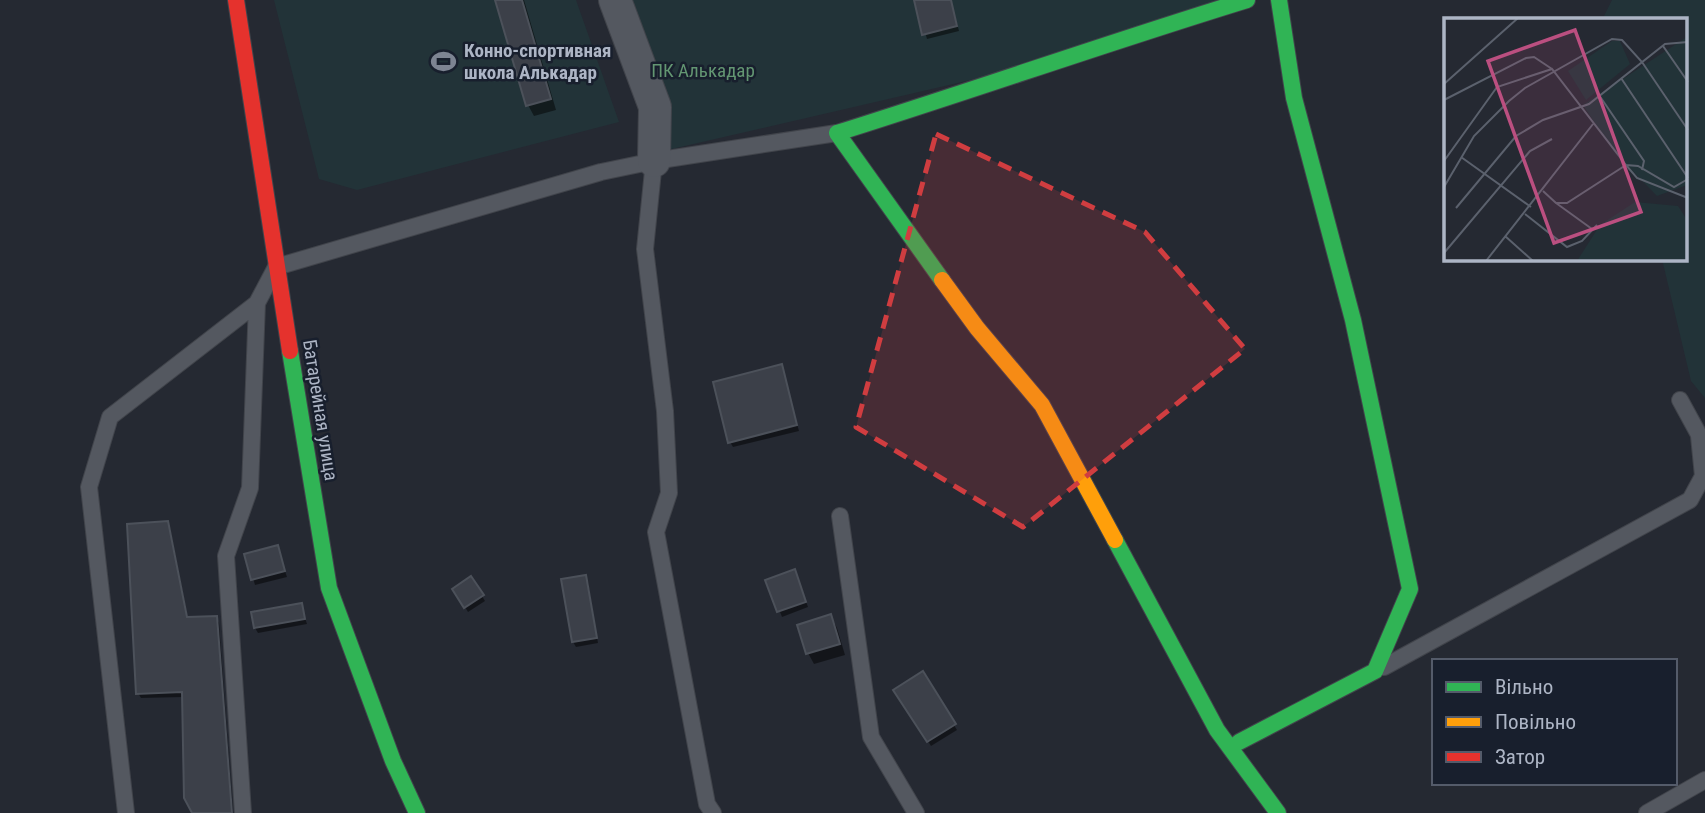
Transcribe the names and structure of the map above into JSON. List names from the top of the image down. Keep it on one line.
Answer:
{"streets":{"street":["Батарейная улица"]},"parks":["ПК Алькадар"],"places":{"sports":["Конно-спортивная школа Алькадар"]},"legend":["Вільно","Повільно","Затор"]}
